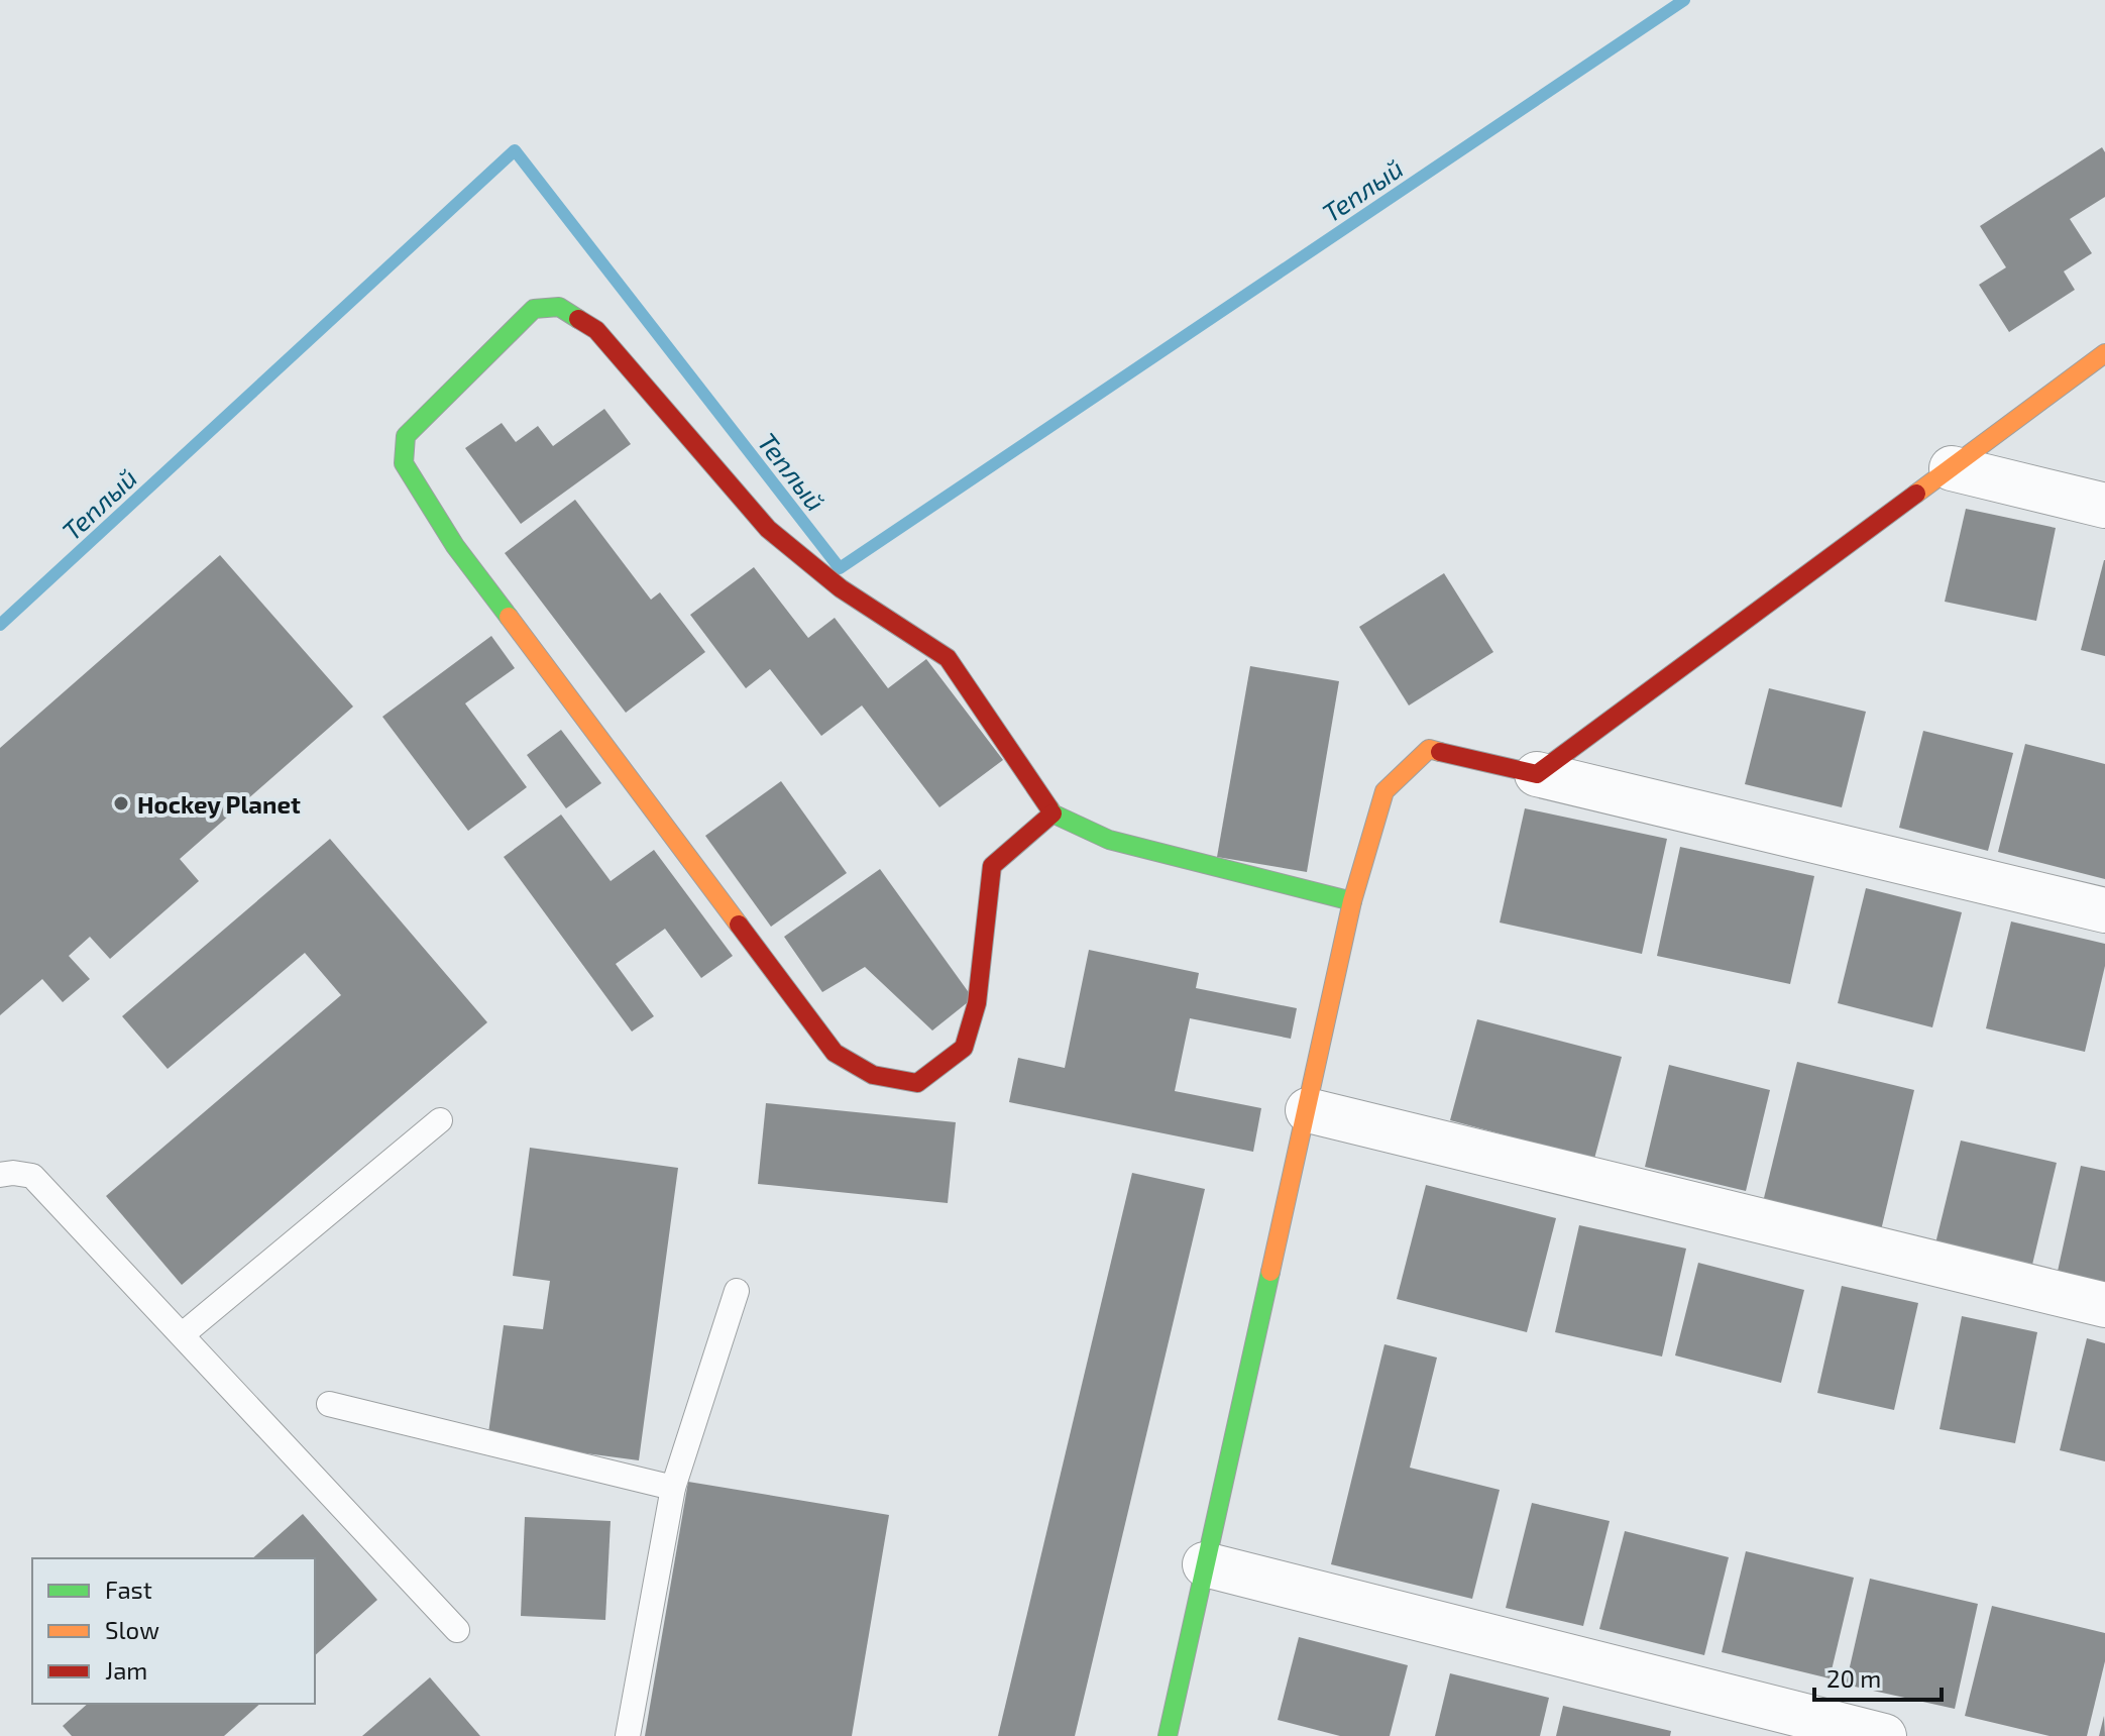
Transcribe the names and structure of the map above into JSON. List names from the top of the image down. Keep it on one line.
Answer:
{"water":["Теплый"],"places":["Hockey Planet"],"legend":["Fast","Slow","Jam"],"scale_bar":"20 m"}
